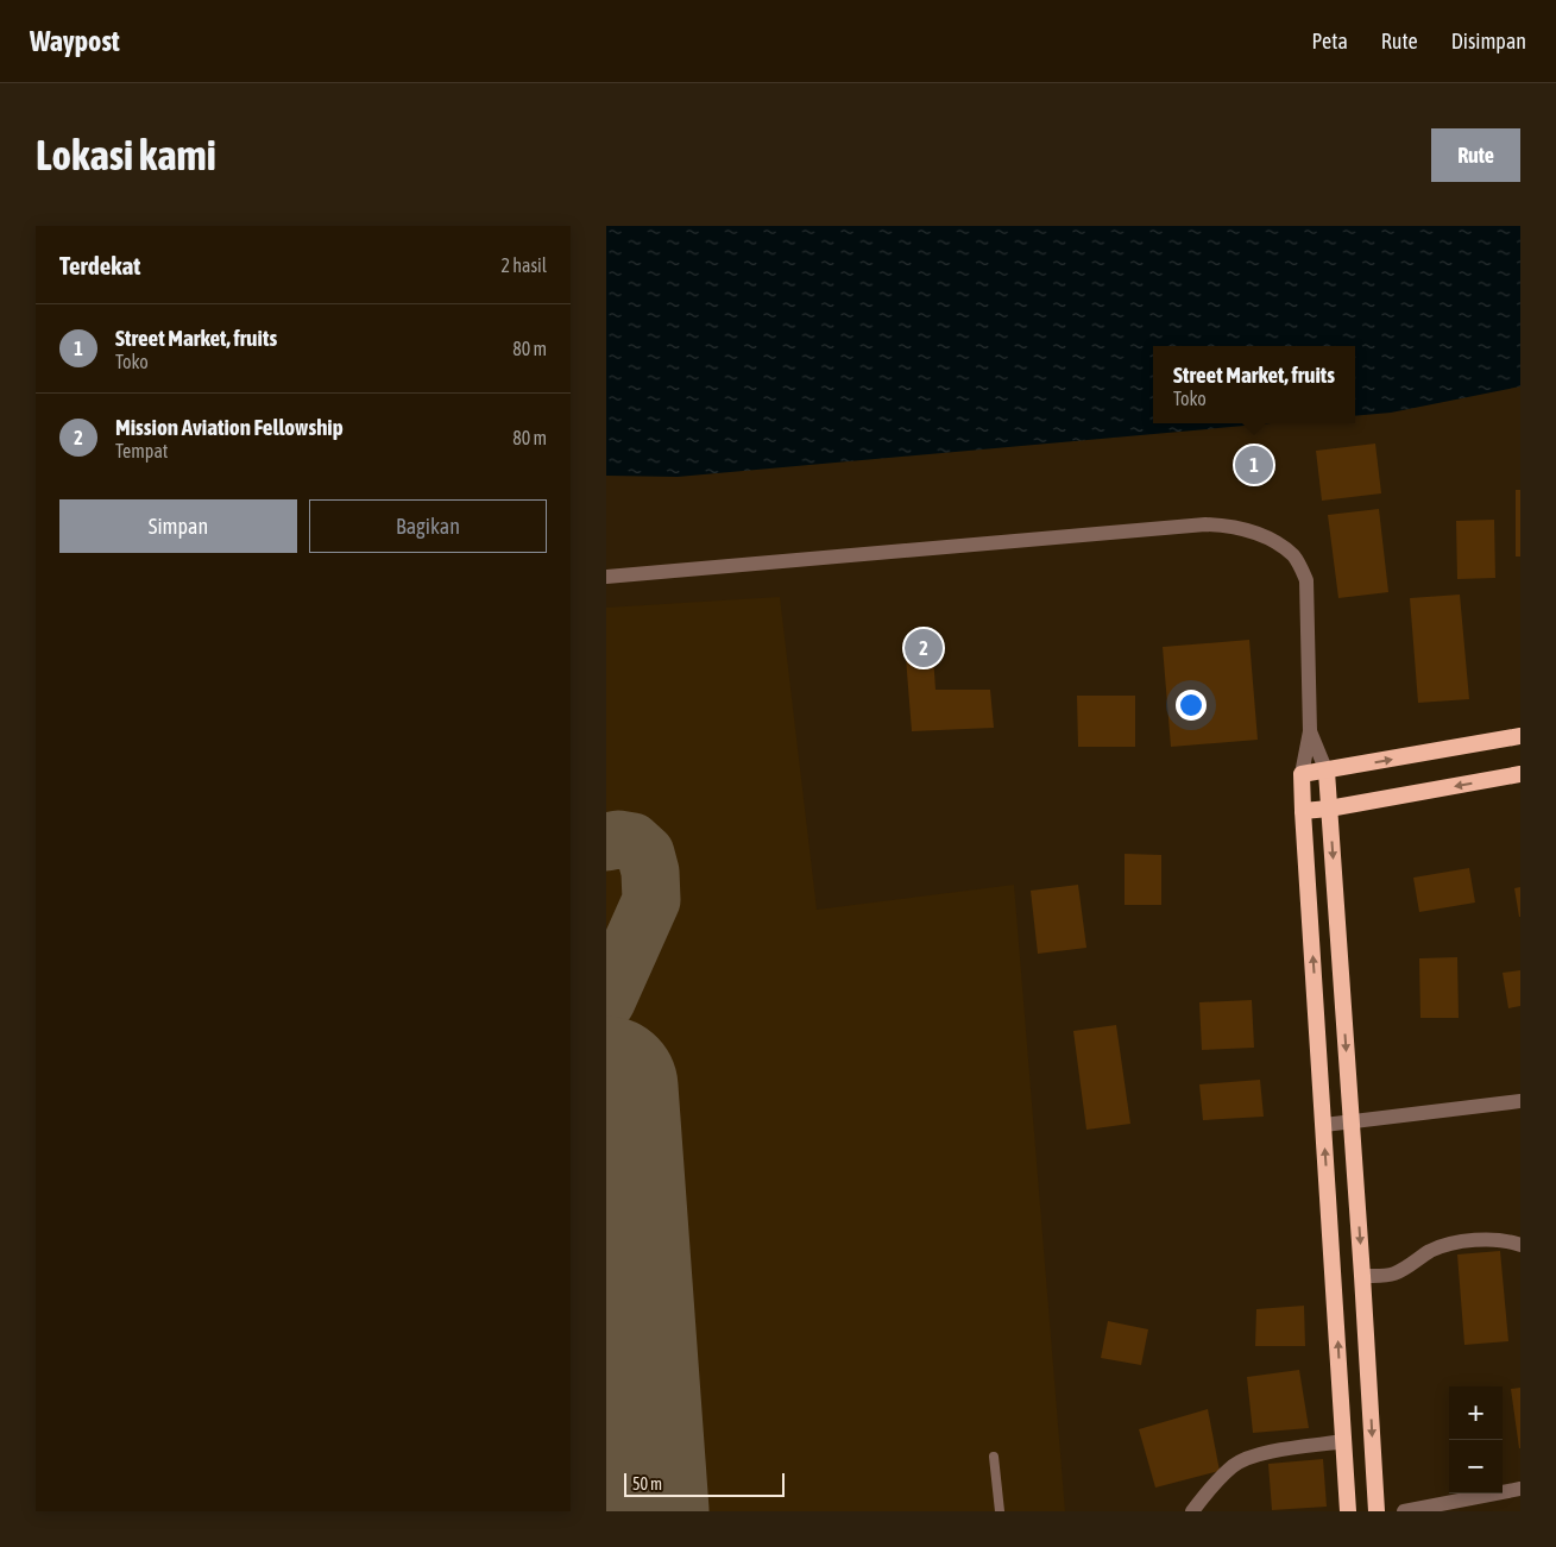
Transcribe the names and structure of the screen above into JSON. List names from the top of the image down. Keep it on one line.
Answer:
{"scale_bar":"50 m","page":{"header":"Waypost","nav":["Peta","Rute","Disimpan"],"buttons":["Rute",["Simpan","Bagikan"]],"title":"Lokasi kami","heading":["Terdekat","2 hasil"],"list":[{"mark":"1","name":"Street Market, fruits","note":"Toko","value":"80 m"},{"mark":"2","name":"Mission Aviation Fellowship","note":"Tempat","value":"80 m"}],"popup":["Street Market, fruits","Toko"],"pins":["1","2"],"map_buttons":["+","−"],"scale":"50 m"}}
